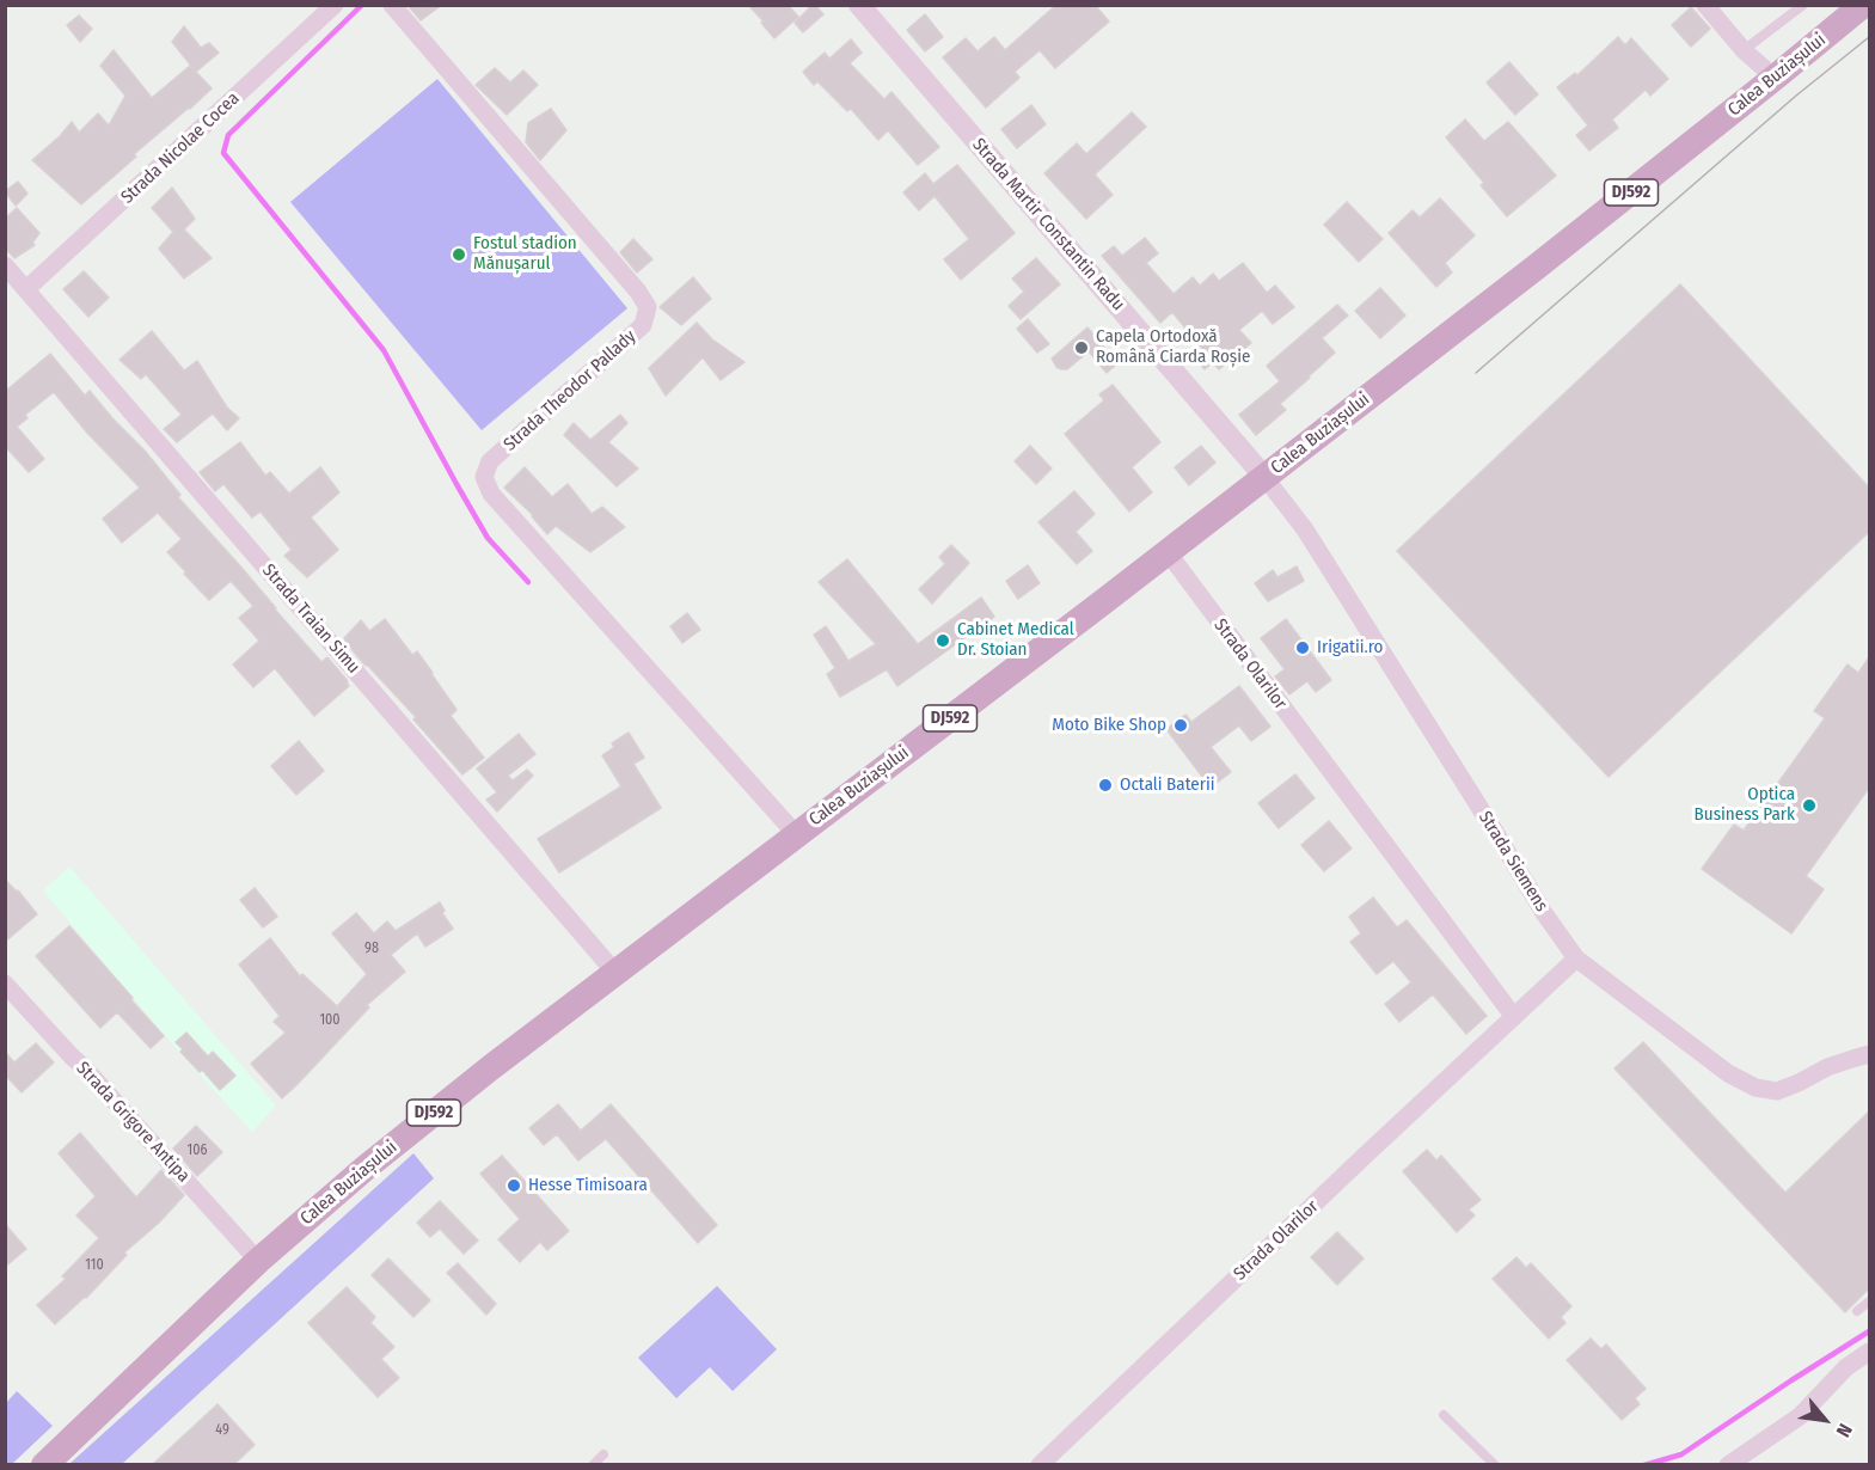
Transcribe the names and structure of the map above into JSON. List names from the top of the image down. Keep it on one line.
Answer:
{"streets":{"main road":["Calea Buziașului","DJ592"],"street":["Strada Nicolae Cocea","Strada Martir Constantin Radu","Strada Theodor Pallady","Strada Traian Simu","Strada Olarilor","Strada Siemens","Strada Grigore Antipa"]},"crossings":[["Calea Buziașului","Strada Martir Constantin Radu"],["Calea Buziașului","Strada Theodor Pallady"],["Calea Buziașului","Strada Traian Simu"],["Calea Buziașului","Strada Olarilor"],["Calea Buziașului","Strada Siemens"],["Calea Buziașului","Strada Grigore Antipa"],["Strada Nicolae Cocea","Strada Traian Simu"],["Strada Martir Constantin Radu","Strada Siemens"],["Strada Olarilor","Strada Siemens"]],"places":["Fostul stadion Mănușarul","Capela Ortodoxă Română Ciarda Roșie","Cabinet Medical Dr. Stoian","Irigatii.ro","Moto Bike Shop","Octali Baterii","Optica Business Park","Hesse Timisoara"],"house_numbers":["98","100","106","110","49"],"north":"bottom right"}
